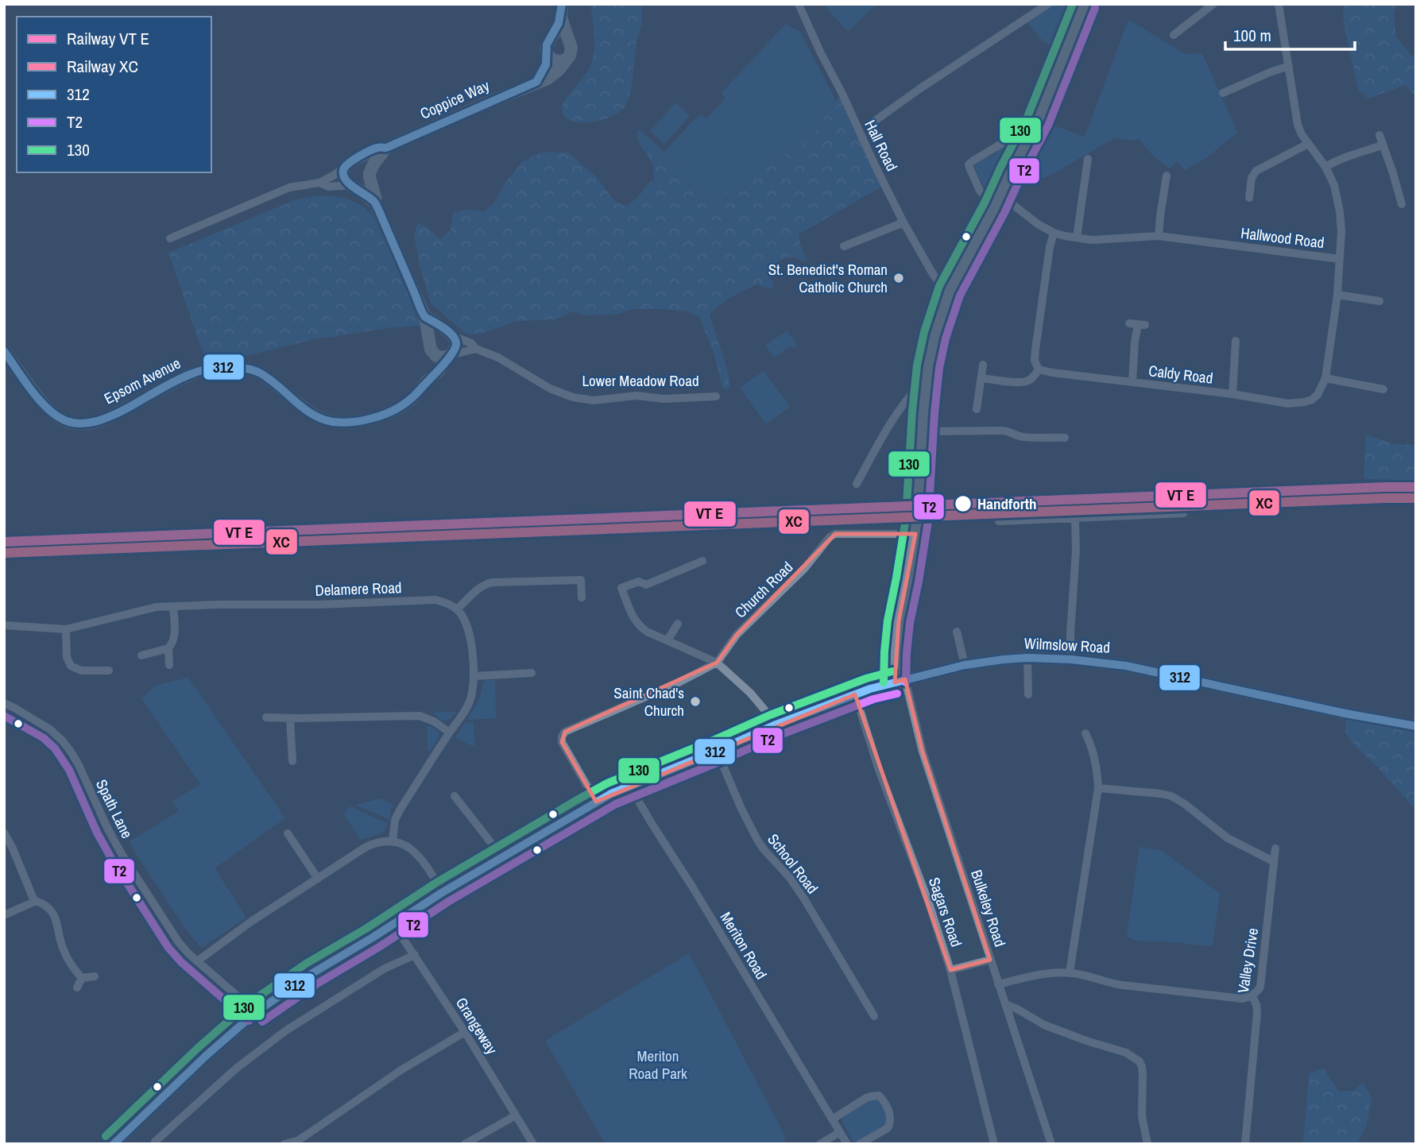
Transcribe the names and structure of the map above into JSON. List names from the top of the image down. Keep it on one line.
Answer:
{"streets":{"street":["Coppice Way","Hall Road","Hallwood Road","Caldy Road","Epsom Avenue","Lower Meadow Road","Delamere Road","Church Road","Wilmslow Road","Spath Lane","School Road","Bulkeley Road","Sagars Road","Meriton Road","Valley Drive","Grangeway"]},"crossings":[["Hallwood Road","Caldy Road"],["Epsom Avenue","Lower Meadow Road"],["Wilmslow Road","Spath Lane"],["Wilmslow Road","School Road"],["Wilmslow Road","Bulkeley Road"],["Wilmslow Road","Sagars Road"],["Wilmslow Road","Meriton Road"],["Wilmslow Road","Grangeway"]],"parks":["Meriton Road Park"],"places":["St. Benedict's Roman Catholic Church","Handforth","Saint Chad's Church"],"lines":["transit line 312","transit line 130","transit line T2","rail line XC"],"legend":["Railway VT E","Railway XC","312","T2","130"],"scale_bar":"100 m"}
